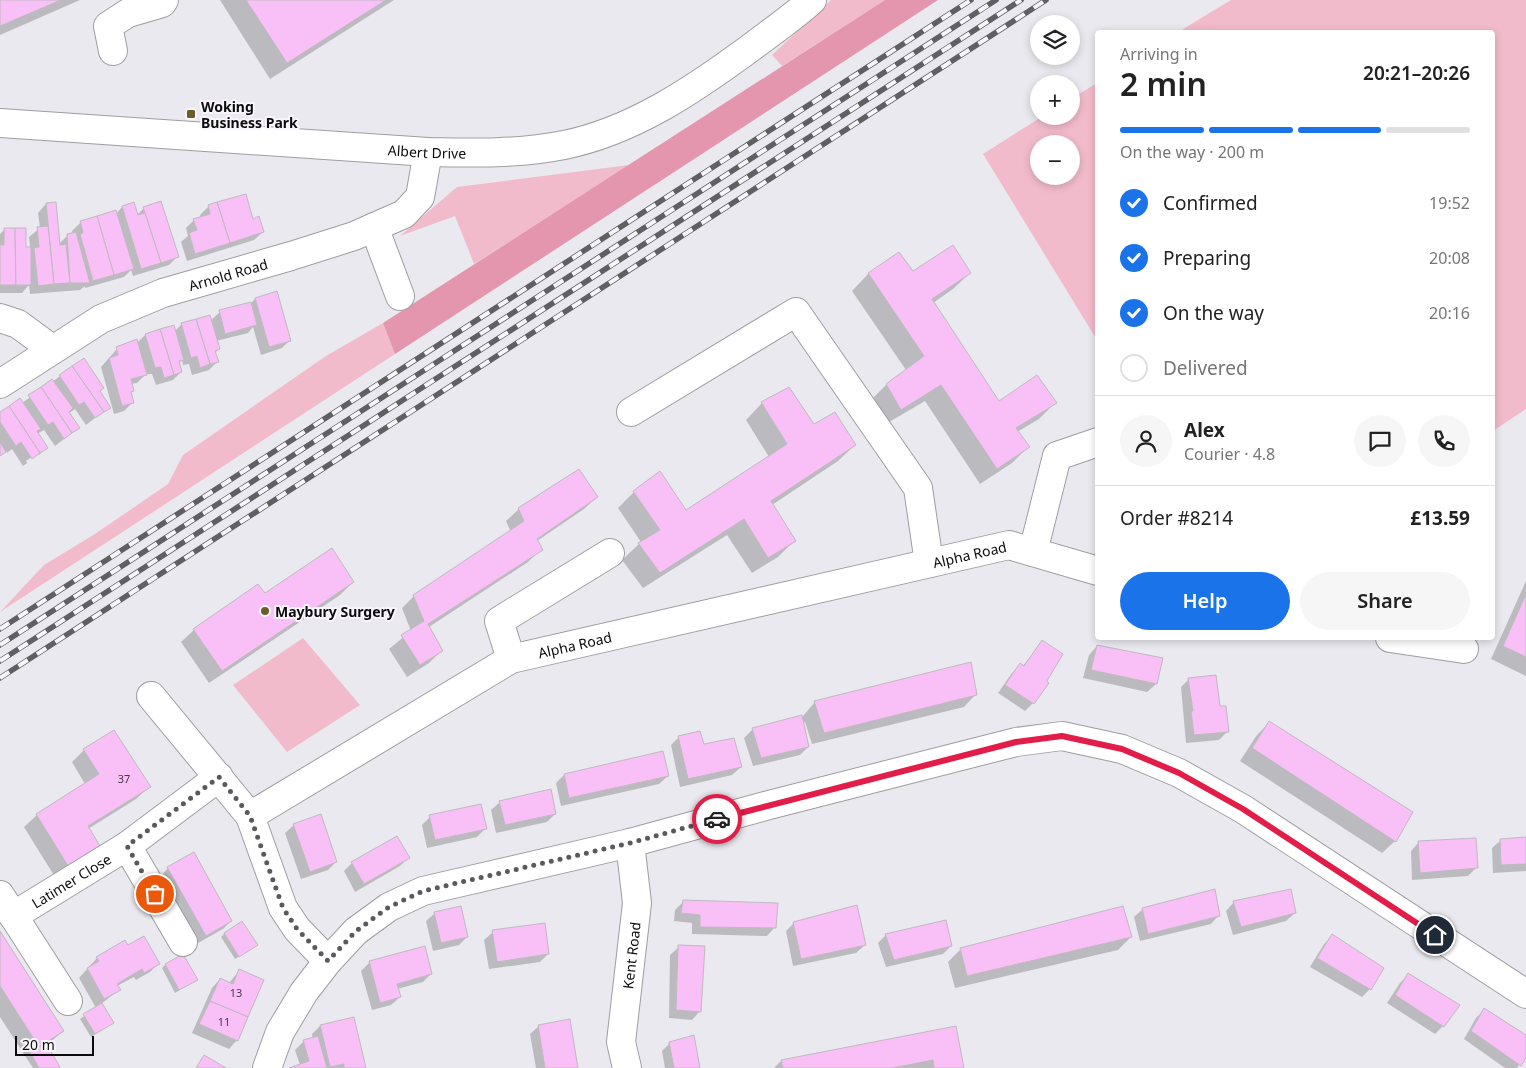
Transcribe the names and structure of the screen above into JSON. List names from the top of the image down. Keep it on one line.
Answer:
{"streets":{"street":["Albert Drive","Arnold Road","Alpha Road","Latimer Close","Kent Road"]},"crossings":[["Albert Drive","Arnold Road"]],"places":{"transit":["Woking Business Park"],"other":["Maybury Surgery"]},"house_numbers":["37","13","11"],"scale_bar":"20 m","page":{"map_buttons":["+","−"],"heading":["2 min","Arriving in","20:21–20:26"],"panel":["Alex","Courier · 4.8","Order #8214","£13.59"],"bar":"On the way · 200 m","list":[["Confirmed","19:52"],["Preparing","20:08"],["On the way","20:16"],"Delivered"],"buttons":["Help","Share"],"scale":"20 m"}}
